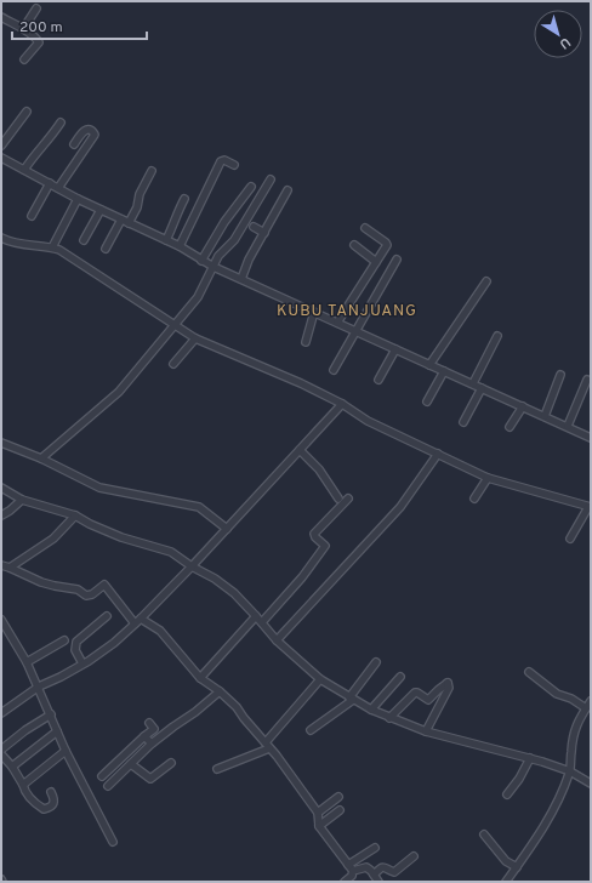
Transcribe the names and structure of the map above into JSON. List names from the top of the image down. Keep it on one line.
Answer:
{"districts":["KUBU TANJUANG"],"scale_bar":"200 m","north":"bottom right"}
